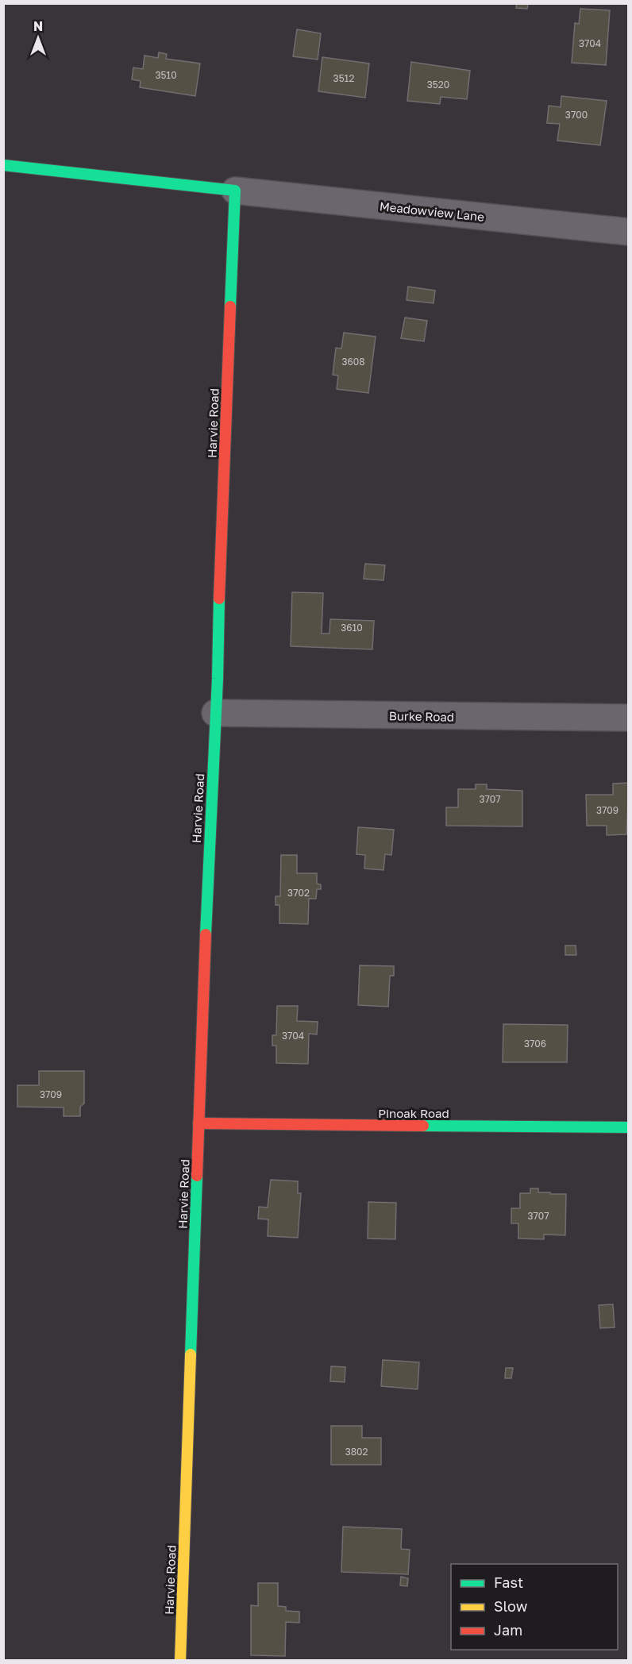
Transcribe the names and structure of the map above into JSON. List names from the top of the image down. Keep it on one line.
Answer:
{"streets":{"street":["Meadowview Lane","Harvie Road","Burke Road","Pinoak Road"]},"crossings":[["Meadowview Lane","Harvie Road"],["Harvie Road","Burke Road"],["Harvie Road","Pinoak Road"]],"house_numbers":["3704","3510","3512","3520","3700","3608","3610","3707","3709","3702","3704","3706","3709","3707","3802"],"legend":["Fast","Slow","Jam"],"north":"top"}
